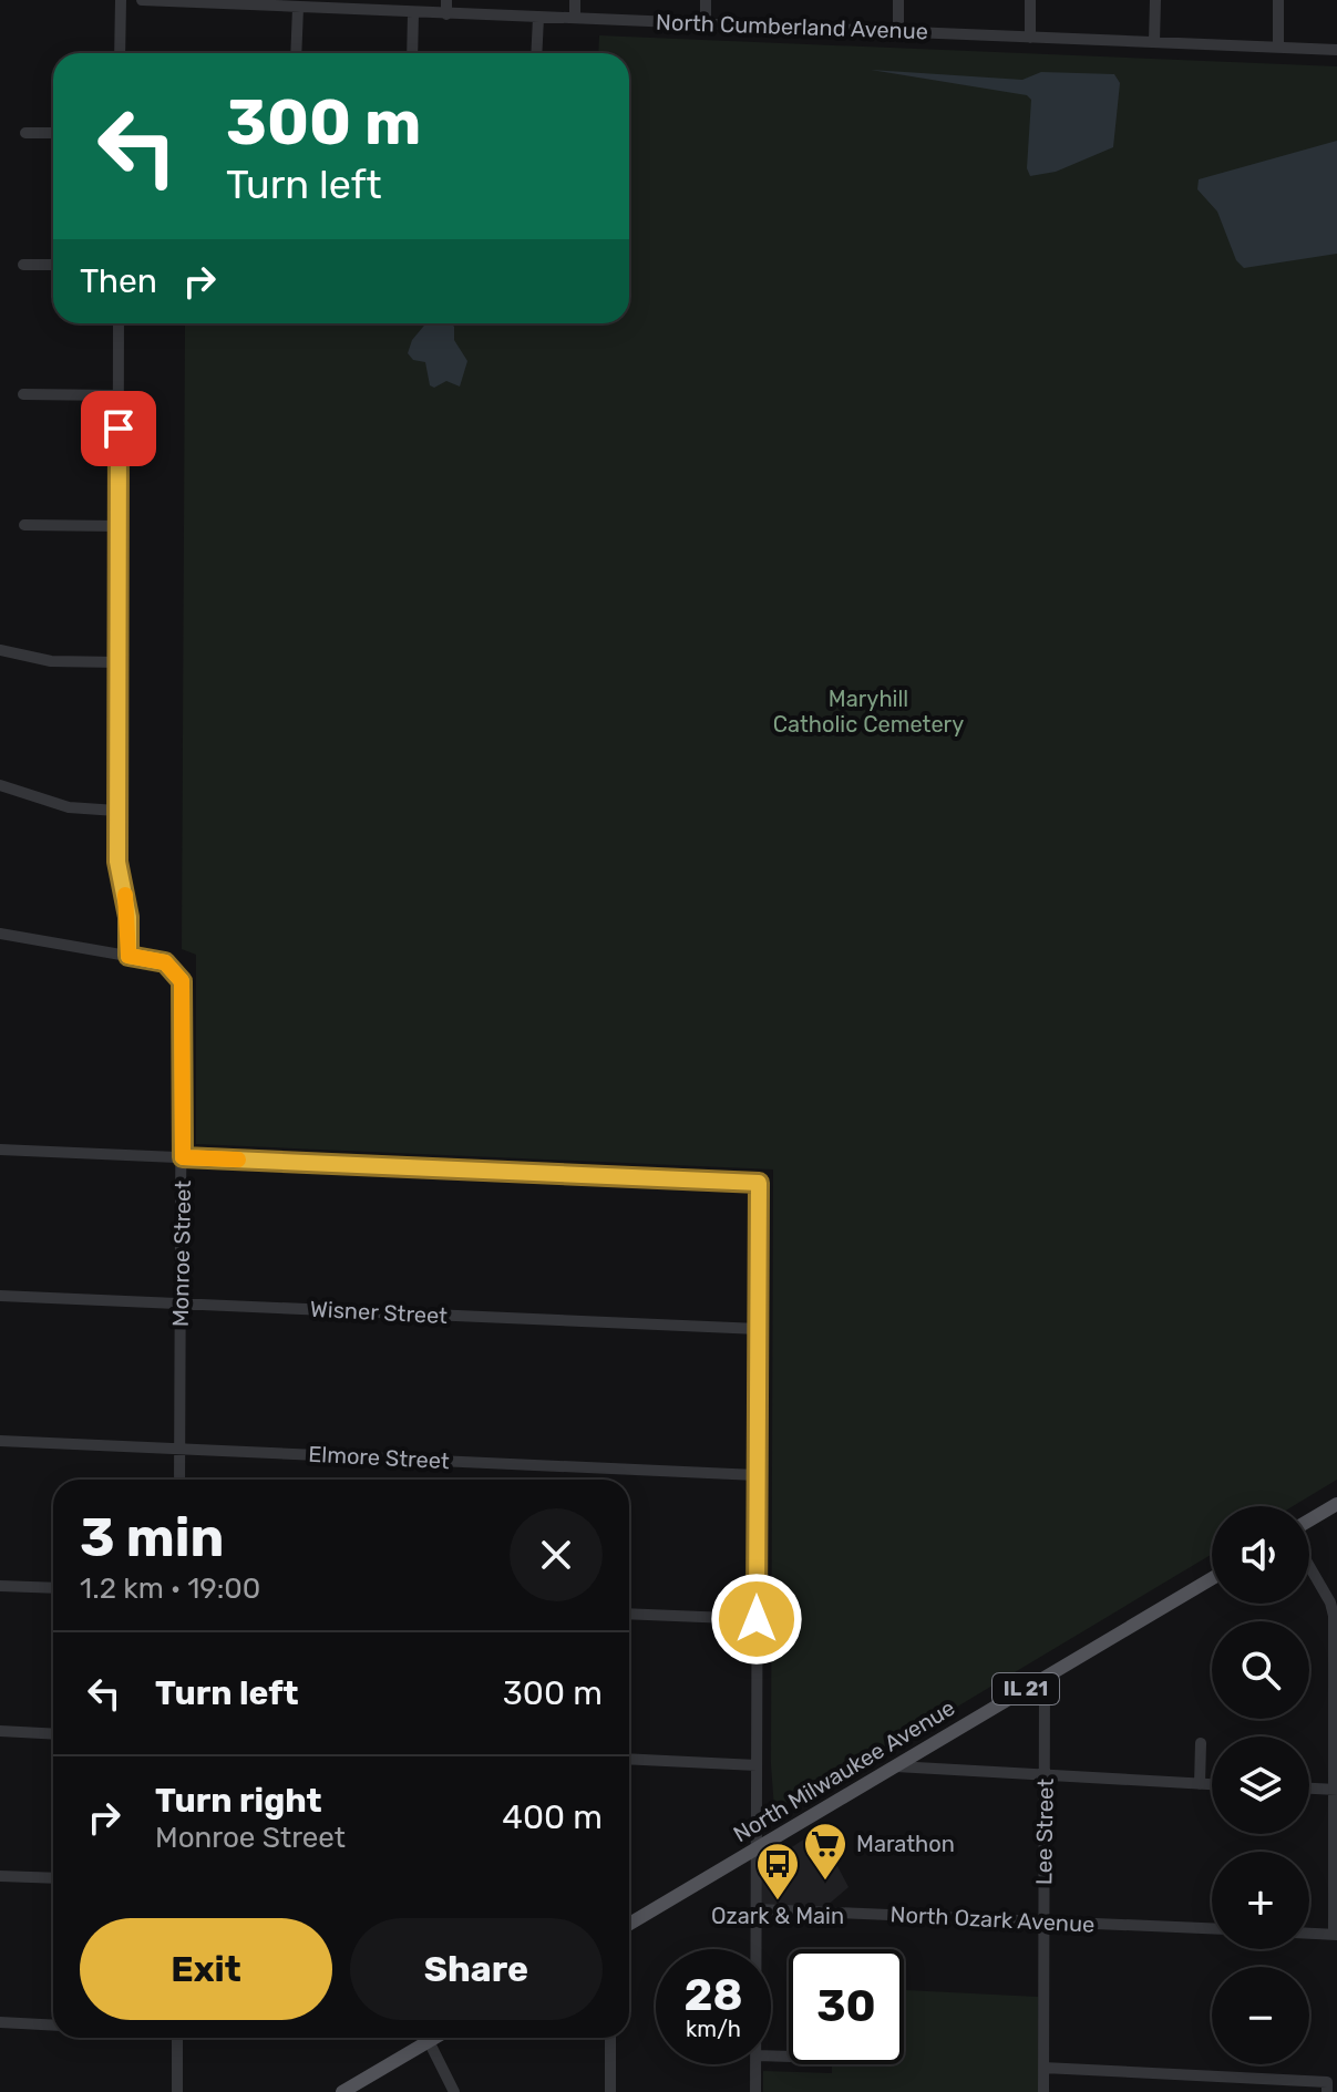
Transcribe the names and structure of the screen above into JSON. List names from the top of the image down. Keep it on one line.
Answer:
{"streets":{"main road":["IL 21","North Milwaukee Avenue"],"street":["North Cumberland Avenue","Monroe Street","Wisner Street","Elmore Street","Lee Street","North Ozark Avenue"]},"crossings":[["Monroe Street","Wisner Street"],["Monroe Street","Elmore Street"],["North Milwaukee Avenue","Lee Street"],["Lee Street","North Ozark Avenue"]],"parks":["Maryhill Catholic Cemetery"],"places":{"supermarket":["Marathon"],"bus stop":["Ozark & Main"]},"page":{"turn":["300 m","Turn left"],"then":"Then","heading":["3 min","1.2 km · 19:00"],"map_buttons":["+","−"],"list":[{"name":"Turn left","value":"300 m"},{"name":"Turn right","note":"Monroe Street","value":"400 m"}],"buttons":["Exit","Share"],"speed":"28 km/h","limit":"30"}}
